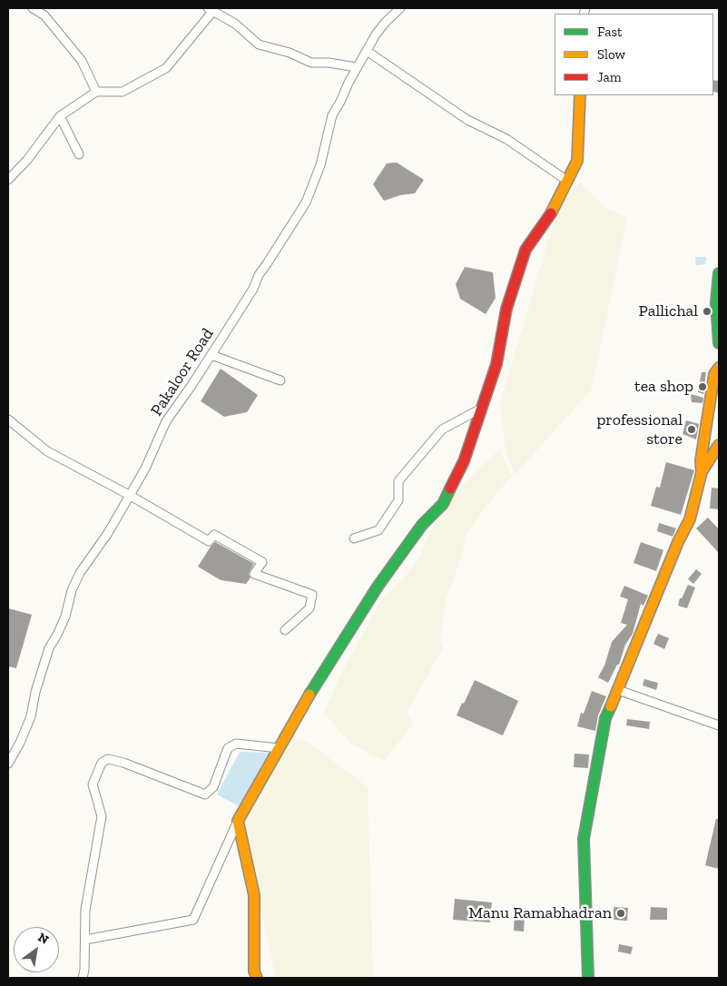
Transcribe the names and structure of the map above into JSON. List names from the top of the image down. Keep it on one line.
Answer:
{"streets":{"street":["Pakaloor Road"]},"places":["Pallichal","tea shop","professional store","Manu Ramabhadran"],"legend":["Fast","Slow","Jam"],"north":"top right"}
